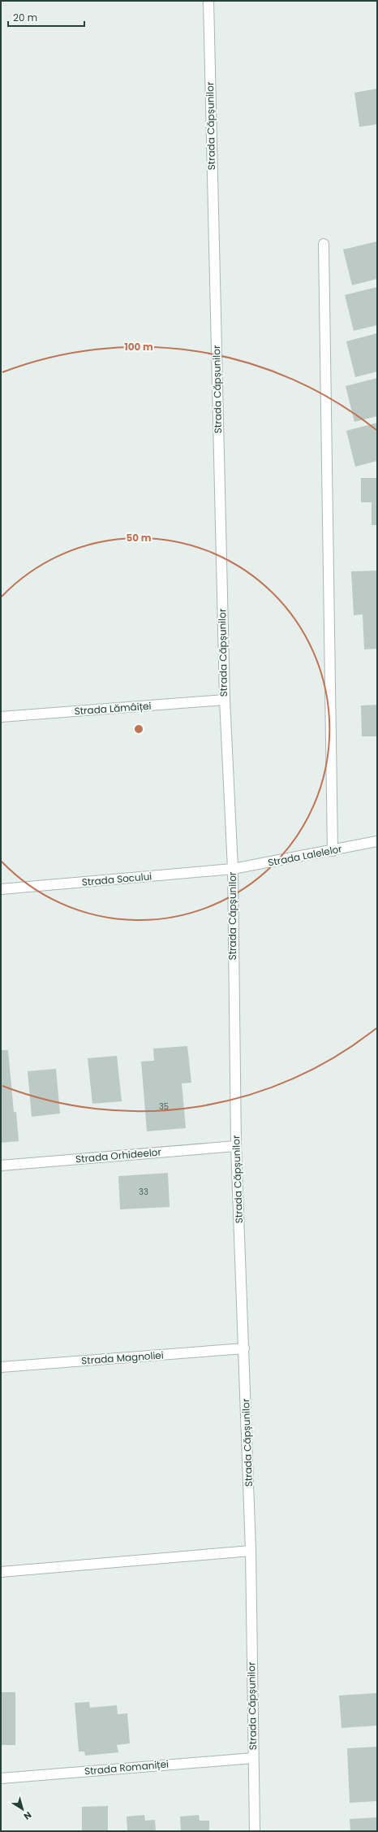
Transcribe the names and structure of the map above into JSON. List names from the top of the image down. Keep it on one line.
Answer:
{"streets":{"street":["Strada Căpșunilor","Strada Lămâiței","Strada Lalelelor","Strada Socului","Strada Orhideelor","Strada Magnoliei","Strada Romaniței"]},"crossings":[["Strada Căpșunilor","Strada Lămâiței"],["Strada Căpșunilor","Strada Lalelelor"],["Strada Căpșunilor","Strada Socului"],["Strada Căpșunilor","Strada Orhideelor"],["Strada Căpșunilor","Strada Magnoliei"],["Strada Căpșunilor","Strada Romaniței"],["Strada Lalelelor","Strada Socului"]],"house_numbers":["35","33"],"scale_bar":"20 m","north":"bottom right","rings":["100 m","50 m"]}
